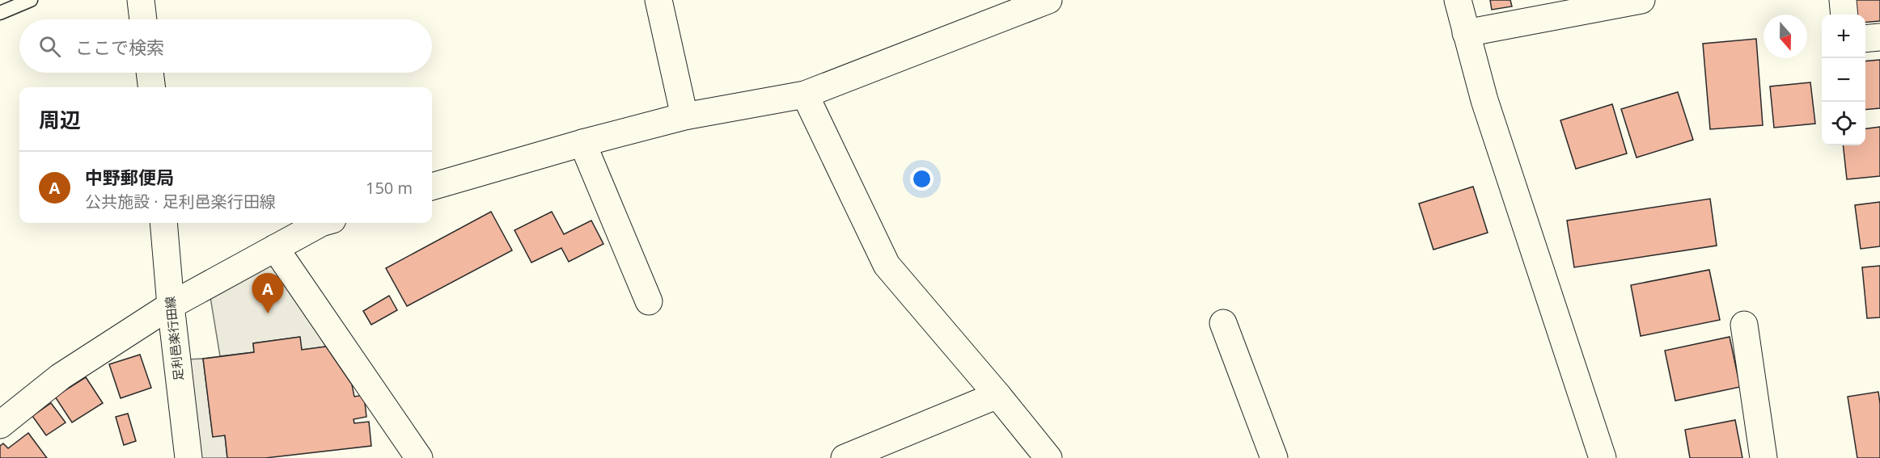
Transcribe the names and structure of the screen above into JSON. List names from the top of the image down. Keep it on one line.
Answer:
{"streets":{"street":["足利邑楽行田線"]},"north":"bottom","page":{"map_buttons":["+","−"],"search":"ここで検索","heading":"周辺","list":[{"mark":"A","name":"中野郵便局","note":"公共施設 · 足利邑楽行田線","value":"150 m"}],"pins":"A"}}
